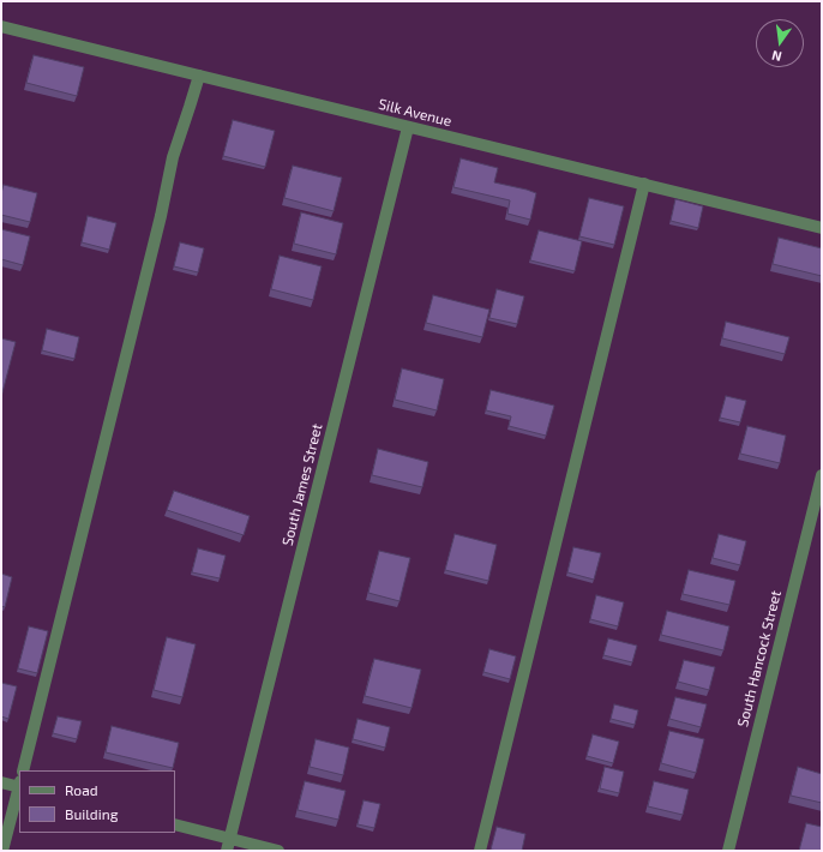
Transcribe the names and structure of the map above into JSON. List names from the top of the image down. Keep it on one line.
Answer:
{"streets":{"street":["Silk Avenue","South James Street","South Hancock Street"]},"crossings":[["Silk Avenue","South James Street"]],"legend":["Road","Building"],"north":"bottom"}
